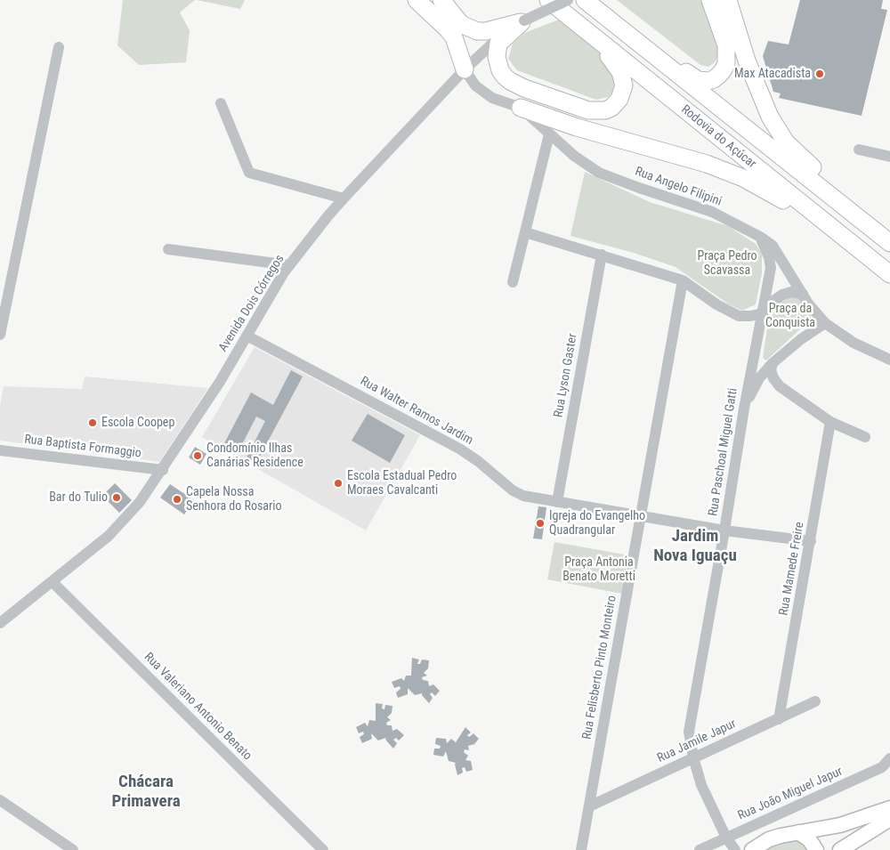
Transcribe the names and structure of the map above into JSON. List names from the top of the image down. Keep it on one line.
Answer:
{"streets":{"highway":["Rodovia do Açúcar"],"street":["Rua Angelo Filipini","Avenida Dois Córregos","Rua Lyson Gaster","Rua Walter Ramos Jardim","Rua Baptista Formaggio","Rua Paschoal Miguel Gatti","Rua Mamede Freire","Rua Felisberto Pinto Monteiro","Rua Valeriano Antonio Benato","Rua Jamile Japur","Rua João Miguel Japur"]},"crossings":[["Rua Angelo Filipini","Avenida Dois Córregos"],["Rua Angelo Filipini","Rua Paschoal Miguel Gatti"],["Avenida Dois Córregos","Rua Walter Ramos Jardim"],["Avenida Dois Córregos","Rua Baptista Formaggio"],["Avenida Dois Córregos","Rua Valeriano Antonio Benato"],["Rua Lyson Gaster","Rua Walter Ramos Jardim"],["Rua Walter Ramos Jardim","Rua Paschoal Miguel Gatti"],["Rua Walter Ramos Jardim","Rua Mamede Freire"],["Rua Walter Ramos Jardim","Rua Felisberto Pinto Monteiro"],["Rua Paschoal Miguel Gatti","Rua Jamile Japur"],["Rua Paschoal Miguel Gatti","Rua João Miguel Japur"],["Rua Mamede Freire","Rua Jamile Japur"],["Rua Felisberto Pinto Monteiro","Rua Jamile Japur"]],"districts":["Jardim Nova Iguaçu","Chácara Primavera"],"parks":["Praça Pedro Scavassa","Praça da Conquista","Praça Antonia Benato Moretti"],"places":["Max Atacadista","Escola Coopep","Condomínio Ilhas Canárias Residence","Escola Estadual Pedro Moraes Cavalcanti","Bar do Tulio","Capela Nossa Senhora do Rosario","Igreja do Evangelho Quadrangular"]}
